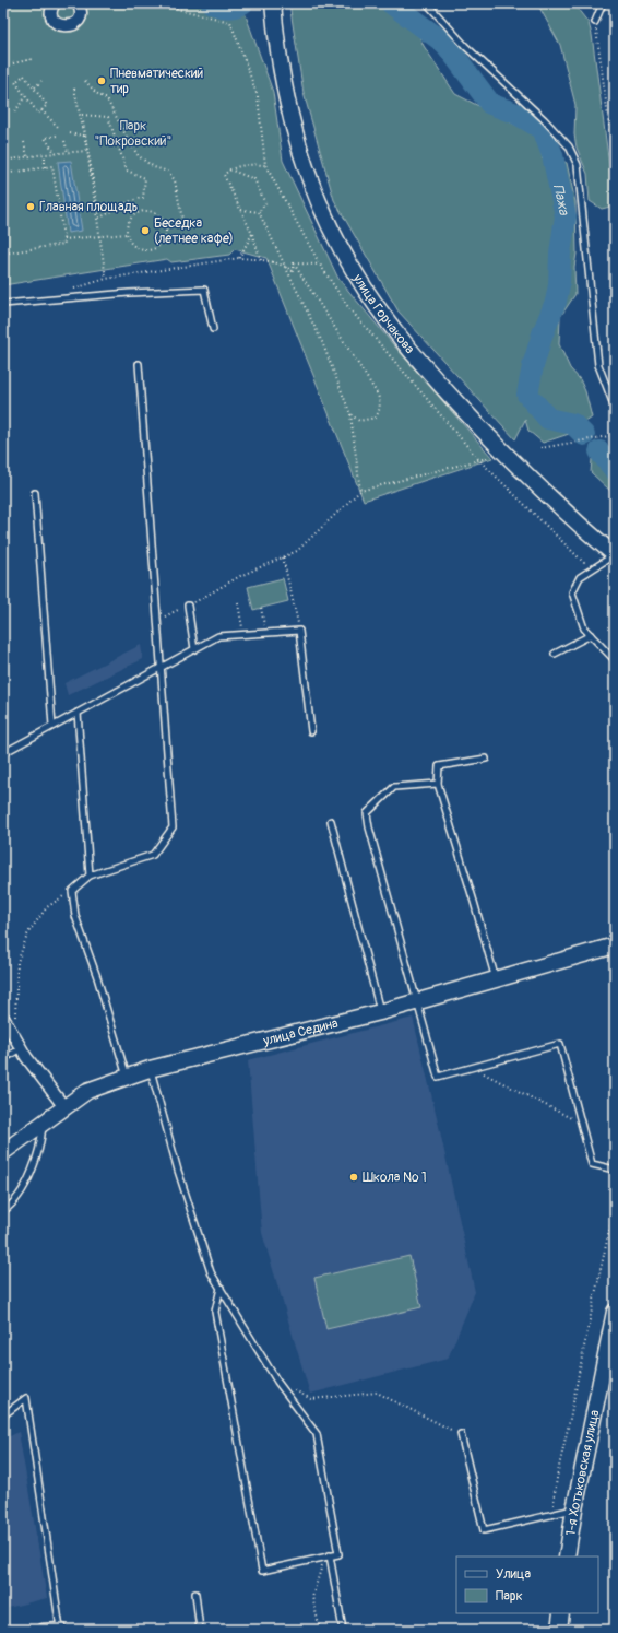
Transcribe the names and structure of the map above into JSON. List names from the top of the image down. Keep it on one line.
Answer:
{"streets":{"main road":["улица Горчакова","улица Седина","1-я Хотьковская улица"]},"water":["Пажа"],"parks":["Парк \"Покровский\""],"places":["Пневматический тир","Главная площадь","Беседка (летнее кафе)","Школа № 1"],"legend":["Улица","Парк"]}
